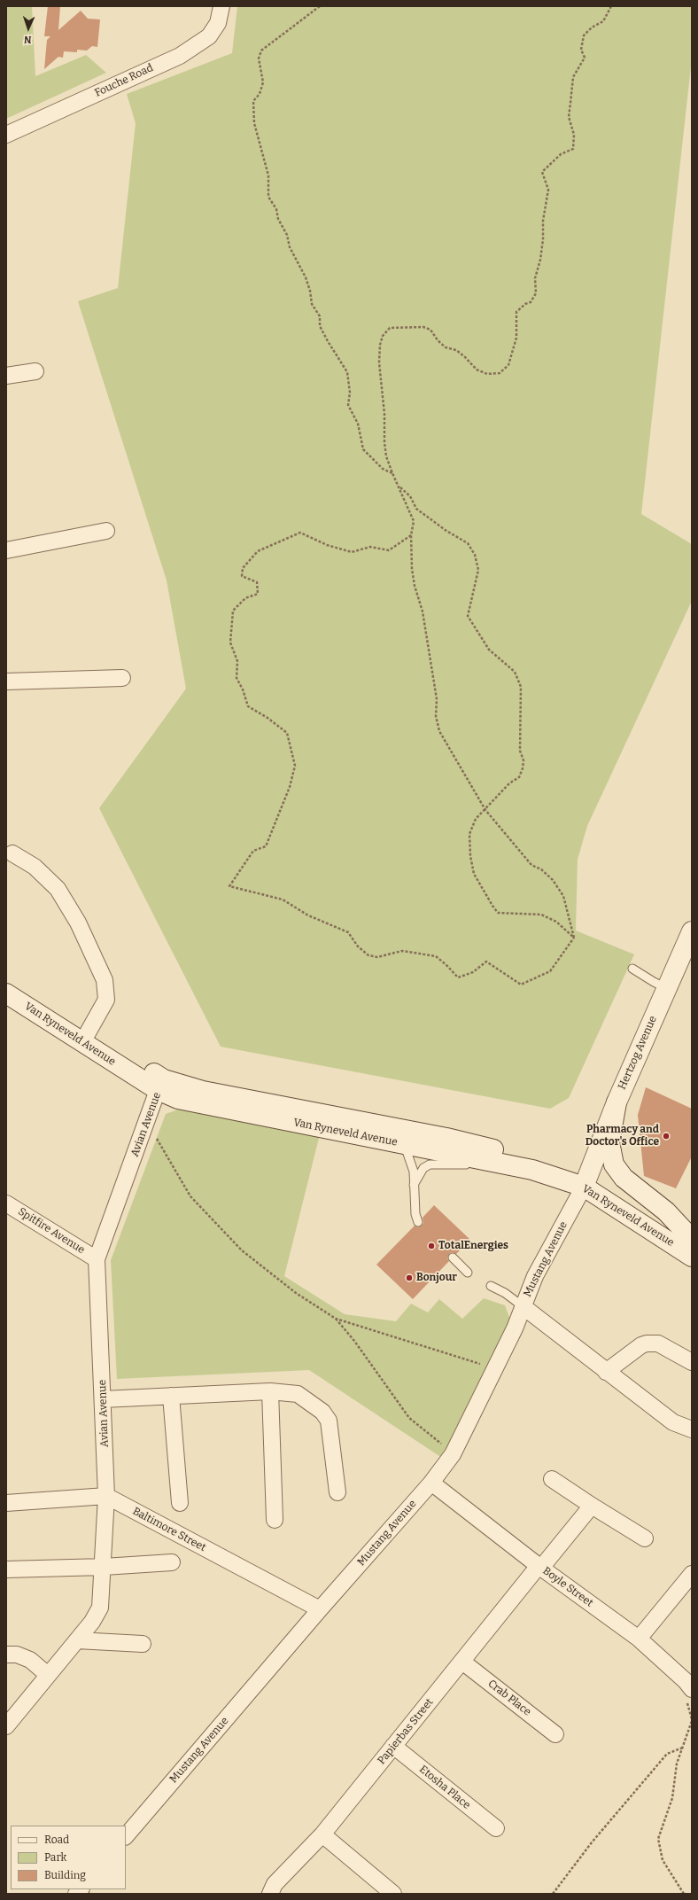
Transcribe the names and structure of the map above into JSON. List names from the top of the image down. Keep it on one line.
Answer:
{"streets":{"main road":["Van Ryneveld Avenue","Hertzog Avenue"],"street":["Fouche Road","Avian Avenue","Spitfire Avenue","Mustang Avenue","Baltimore Street","Boyle Street","Crab Place","Papierbas Street","Etosha Place"]},"crossings":[["Van Ryneveld Avenue","Hertzog Avenue"],["Van Ryneveld Avenue","Avian Avenue"],["Van Ryneveld Avenue","Mustang Avenue"],["Hertzog Avenue","Mustang Avenue"],["Avian Avenue","Spitfire Avenue"],["Avian Avenue","Baltimore Street"],["Mustang Avenue","Baltimore Street"],["Mustang Avenue","Boyle Street"],["Boyle Street","Papierbas Street"],["Crab Place","Papierbas Street"],["Papierbas Street","Etosha Place"]],"places":["Pharmacy and Doctor's Office","TotalEnergies","Bonjour"],"legend":["Road","Park","Building"],"north":"bottom"}
